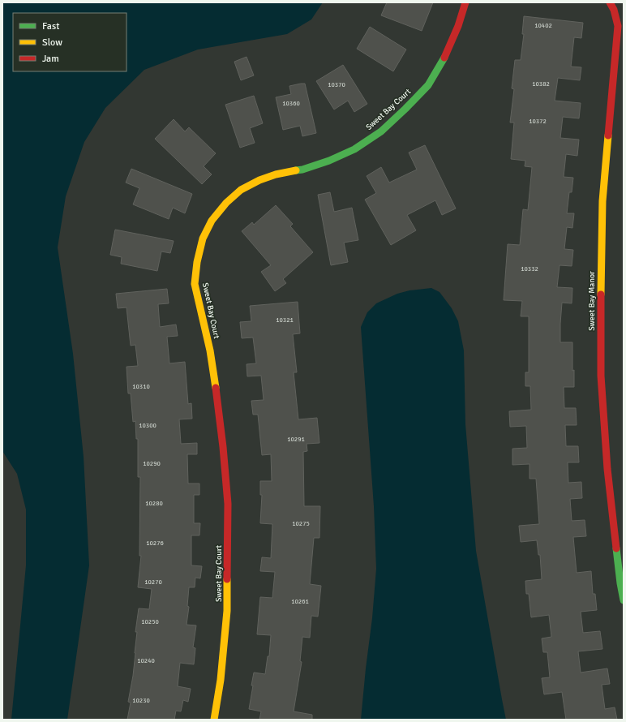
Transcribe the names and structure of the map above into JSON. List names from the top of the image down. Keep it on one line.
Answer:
{"streets":{"street":["Sweet Bay Court","Sweet Bay Manor"]},"house_numbers":["10402","10382","10370","10360","10372","10332","10321","10310","10300","10291","10290","10280","10275","10276","10270","10261","10250","10240","10230"],"legend":["Fast","Slow","Jam"]}
